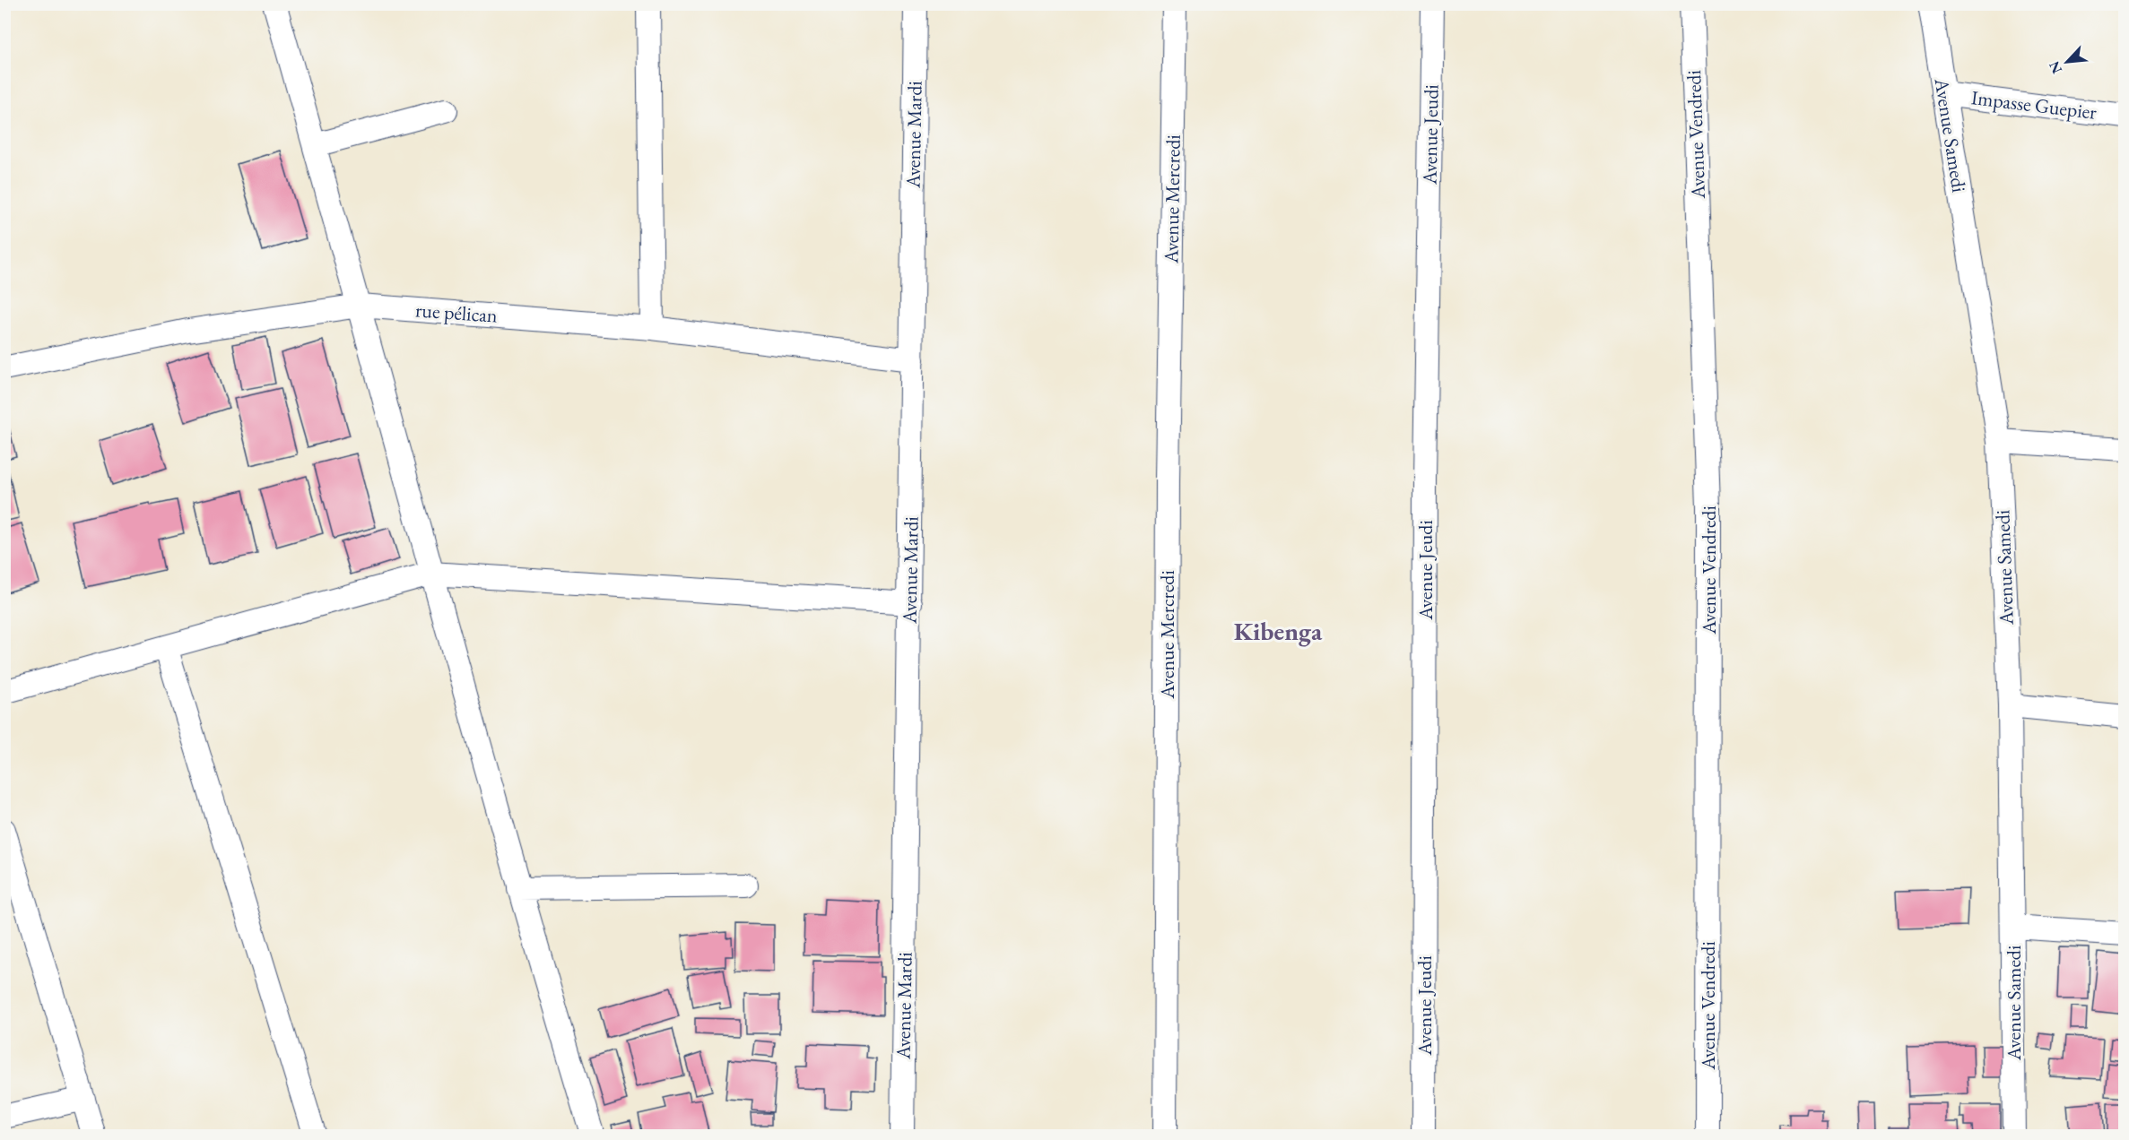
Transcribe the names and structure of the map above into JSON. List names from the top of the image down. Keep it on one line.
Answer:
{"streets":{"street":["Impasse Guepier","Avenue Mardi","Avenue Jeudi","Avenue Vendredi","Avenue Samedi","Avenue Mercredi","rue pélican"]},"crossings":[["Impasse Guepier","Avenue Samedi"],["Avenue Mardi","rue pélican"]],"districts":["Kibenga"],"north":"bottom left"}
